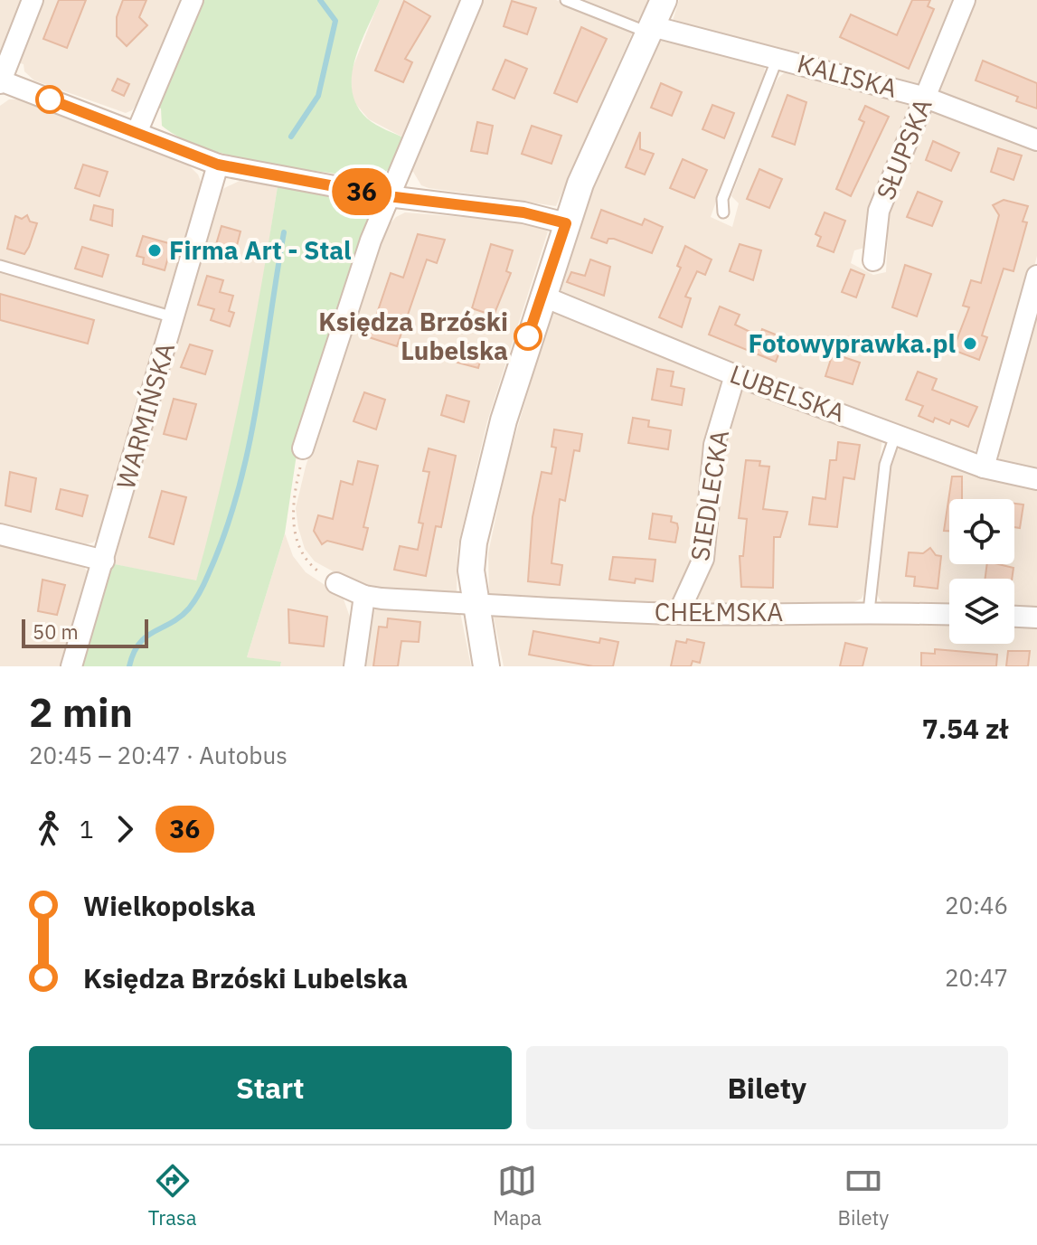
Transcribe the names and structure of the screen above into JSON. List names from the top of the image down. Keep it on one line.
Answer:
{"streets":{"street":["KALISKA","SŁUPSKA","LUBELSKA","WARMIŃSKA","SIEDLECKA","CHEŁMSKA"]},"crossings":[["KALISKA","SŁUPSKA"],["LUBELSKA","SIEDLECKA"],["SIEDLECKA","CHEŁMSKA"]],"places":["Firma Art - Stal","Księdza Brzóski Lubelska","Fotowyprawka.pl"],"lines":["bus line 36"],"scale_bar":"50 m","page":{"on_map":"36","scale":"50 m","heading":["2 min","20:45 – 20:47 · Autobus","7.54 zł"],"legs":["1","36"],"list":[{"name":"Wielkopolska","value":"20:46"},{"name":"Księdza Brzóski Lubelska","value":"20:47"}],"buttons":["Start","Bilety"],"tabs":["Trasa","Mapa","Bilety"]}}
